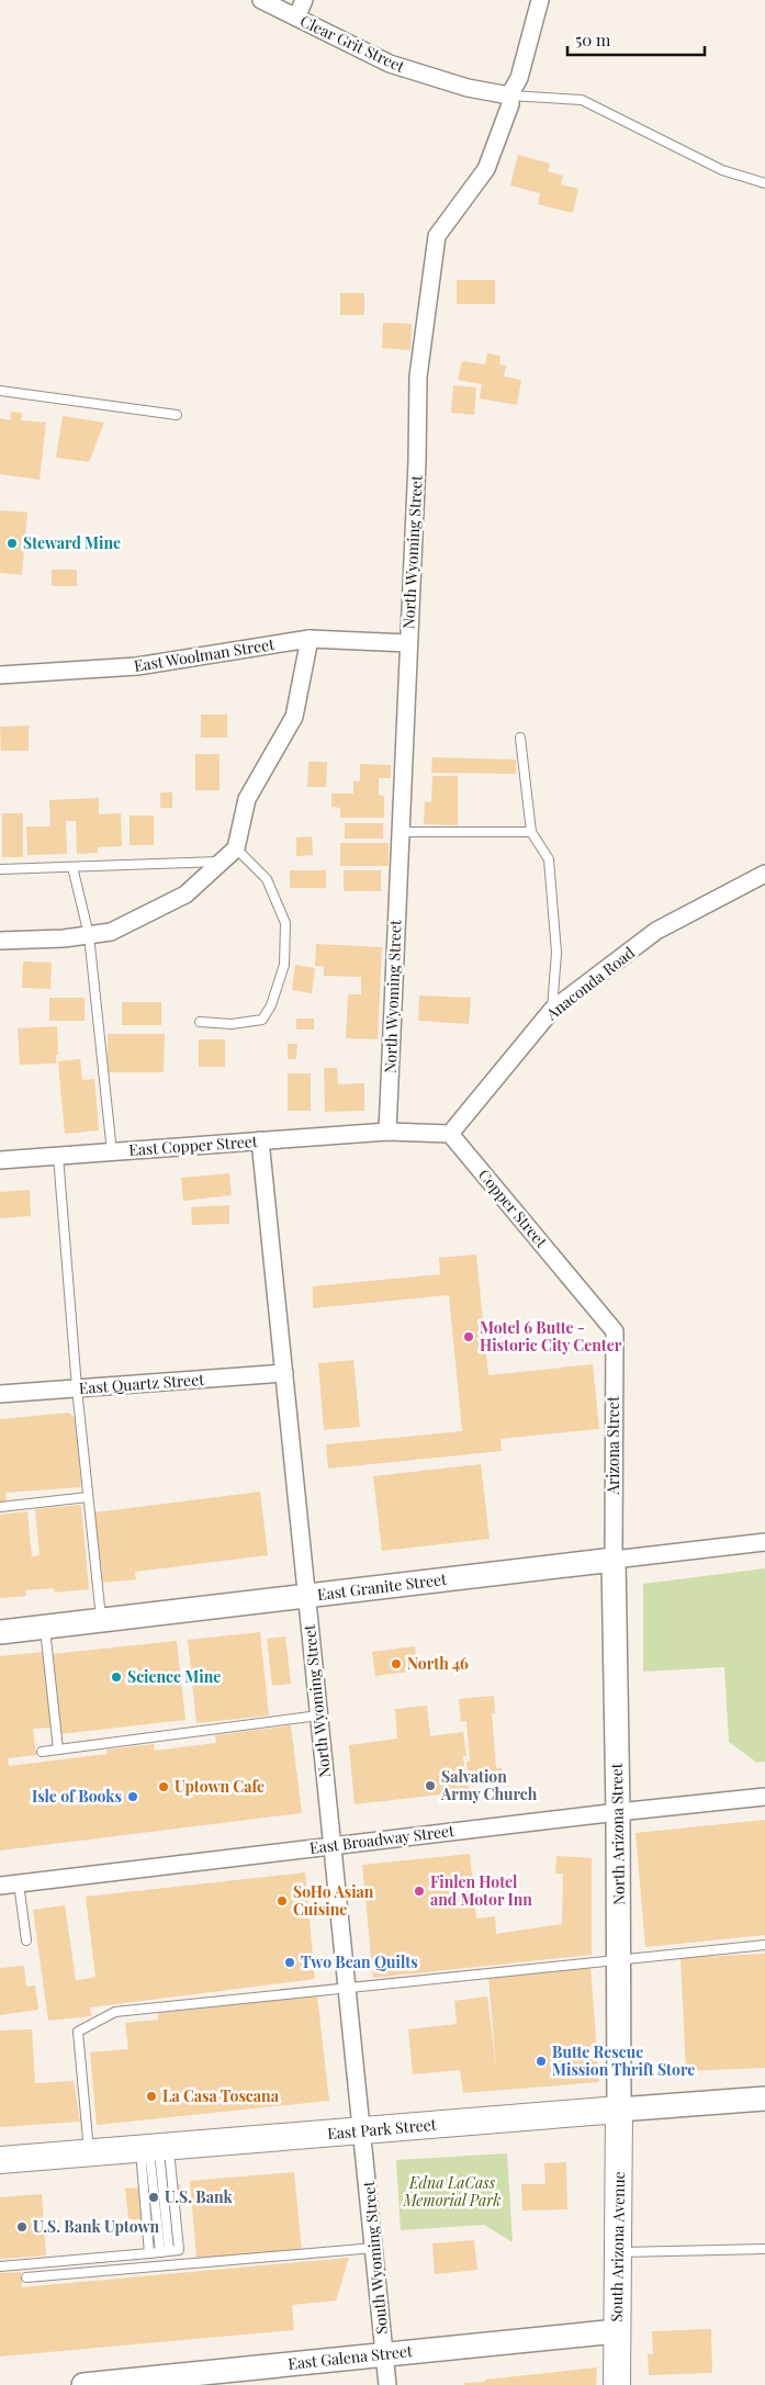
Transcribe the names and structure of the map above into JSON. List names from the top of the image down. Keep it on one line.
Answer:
{"streets":{"main road":["East Park Street","South Arizona Avenue"],"street":["Clear Grit Street","North Wyoming Street","East Woolman Street","Anaconda Road","East Copper Street","Copper Street","East Quartz Street","Arizona Street","East Granite Street","North Arizona Street","East Broadway Street","South Wyoming Street","East Galena Street"]},"crossings":[["Clear Grit Street","North Wyoming Street"],["North Wyoming Street","East Woolman Street"],["North Wyoming Street","East Copper Street"],["North Wyoming Street","East Quartz Street"],["North Wyoming Street","East Granite Street"],["North Wyoming Street","East Broadway Street"],["North Wyoming Street","East Park Street"],["North Wyoming Street","South Wyoming Street"],["Anaconda Road","Copper Street"],["Copper Street","Arizona Street"],["Arizona Street","East Granite Street"],["Arizona Street","North Arizona Street"],["East Granite Street","North Arizona Street"],["North Arizona Street","East Broadway Street"],["North Arizona Street","East Park Street"],["North Arizona Street","South Arizona Avenue"],["East Park Street","South Arizona Avenue"],["East Park Street","South Wyoming Street"],["South Arizona Avenue","East Galena Street"],["South Wyoming Street","East Galena Street"]],"parks":["Edna LaCass Memorial Park"],"places":["Steward Mine","Motel 6 Butte - Historic City Center","North 46","Science Mine","Salvation Army Church","Uptown Cafe","Isle of Books","Finlen Hotel and Motor Inn","SoHo Asian Cuisine","Two Bean Quilts","Butte Rescue Mission Thrift Store","La Casa Toscana","U.S. Bank","U.S. Bank Uptown"],"scale_bar":"50 m"}
